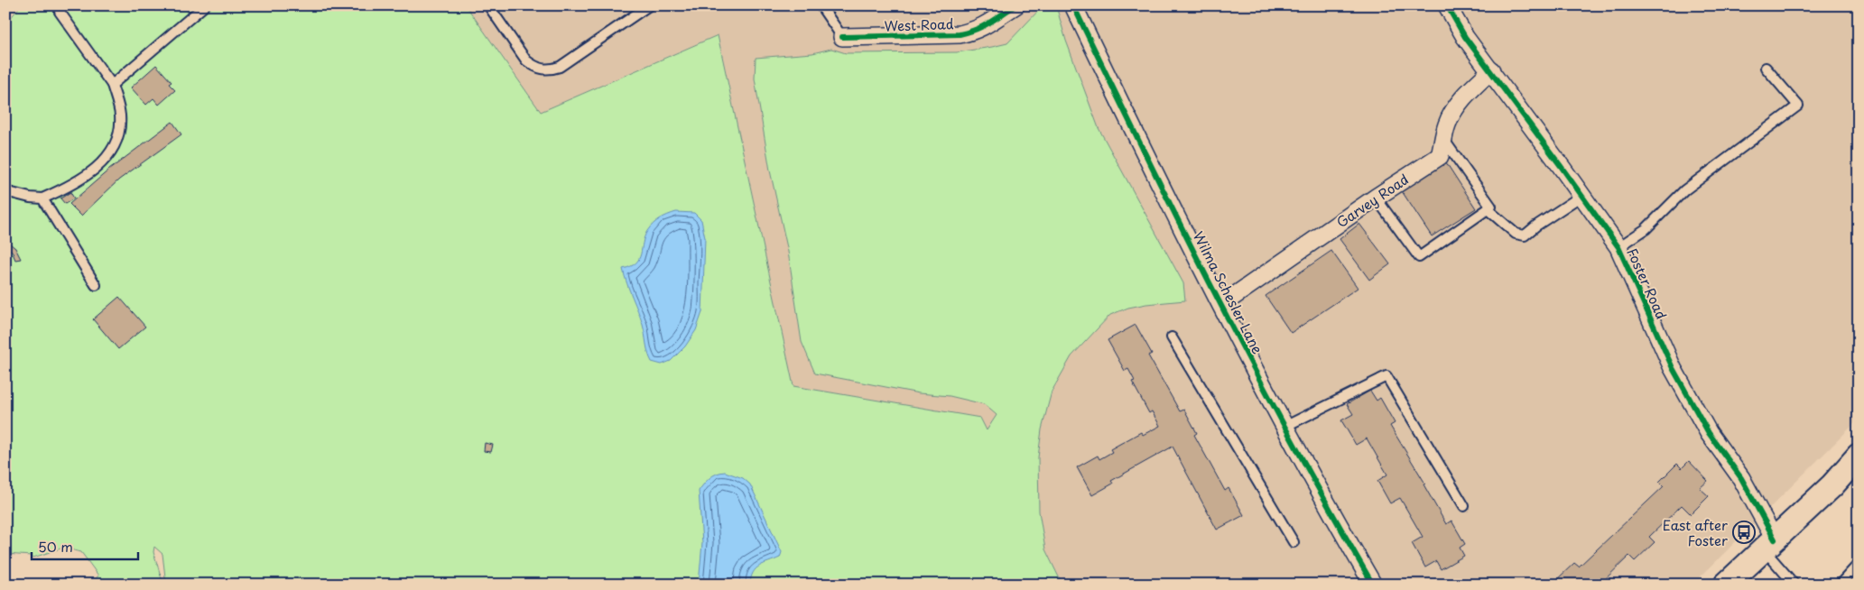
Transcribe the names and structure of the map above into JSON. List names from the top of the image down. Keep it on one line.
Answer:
{"streets":{"street":["West Road","Garvey Road","Foster Road","Wilma Schesler Lane"]},"crossings":[["Garvey Road","Foster Road"],["Garvey Road","Wilma Schesler Lane"]],"places":{"bus stop":["East after Foster"]},"scale_bar":"50 m"}
